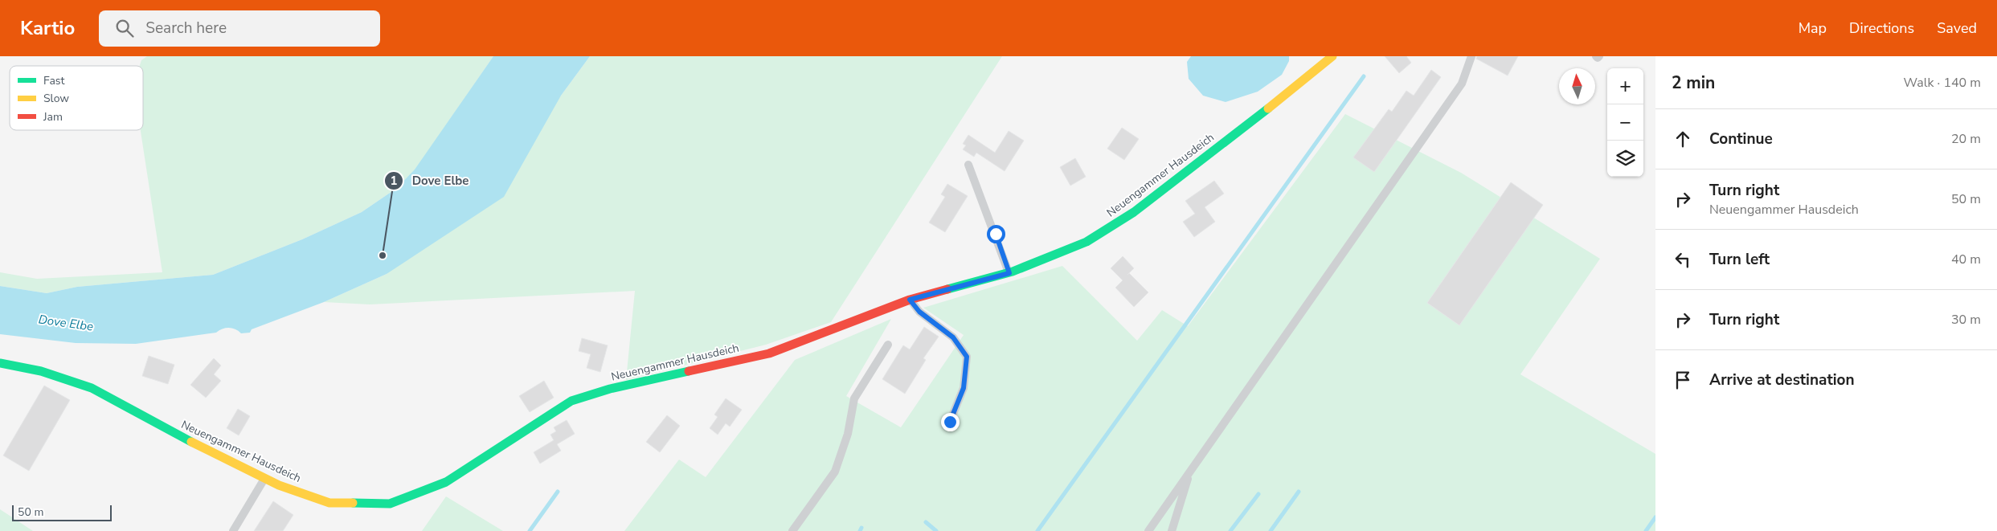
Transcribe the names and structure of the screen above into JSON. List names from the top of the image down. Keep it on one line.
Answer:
{"streets":{"street":["Neuengammer Hausdeich"]},"water":["Dove Elbe"],"places":["Dove Elbe"],"legend":["Fast","Slow","Jam"],"scale_bar":"50 m","north":"top","page":{"header":"Kartio","search":"Search here","nav":["Map","Directions","Saved"],"heading":["2 min","Walk · 140 m"],"map_buttons":["+","−"],"list":[["Continue","20 m"],["Turn right","Neuengammer Hausdeich","50 m"],["Turn left","40 m"],["Turn right","30 m"],"Arrive at destination"],"scale":"50 m"}}
